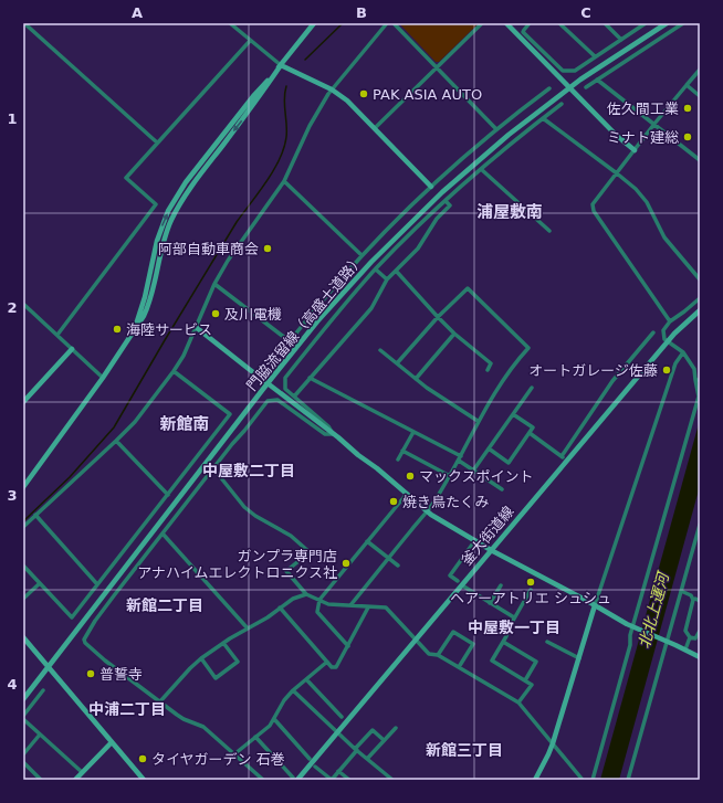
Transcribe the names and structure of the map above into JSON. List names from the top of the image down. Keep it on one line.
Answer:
{"streets":{"street":["門脇流留線（高盛土道路）","釜大街道線"]},"districts":["浦屋敷南","新館南","中屋敷二丁目","新館二丁目","中屋敷一丁目","中浦二丁目","新館三丁目"],"water":["北北上運河"],"places":["PAK ASIA AUTO","佐久間工業","ミナト建総","阿部自動車商会","及川電機","海陸サービス","オートガレージ佐藤","マックスポイント","焼き鳥たくみ","ガンプラ専門店 アナハイムエレクトロニクス社","ヘアーアトリエ シュシュ","普誓寺","タイヤガーデン 石巻"],"grid":{"columns":["A","B","C"],"rows":["1","2","3","4"]}}
